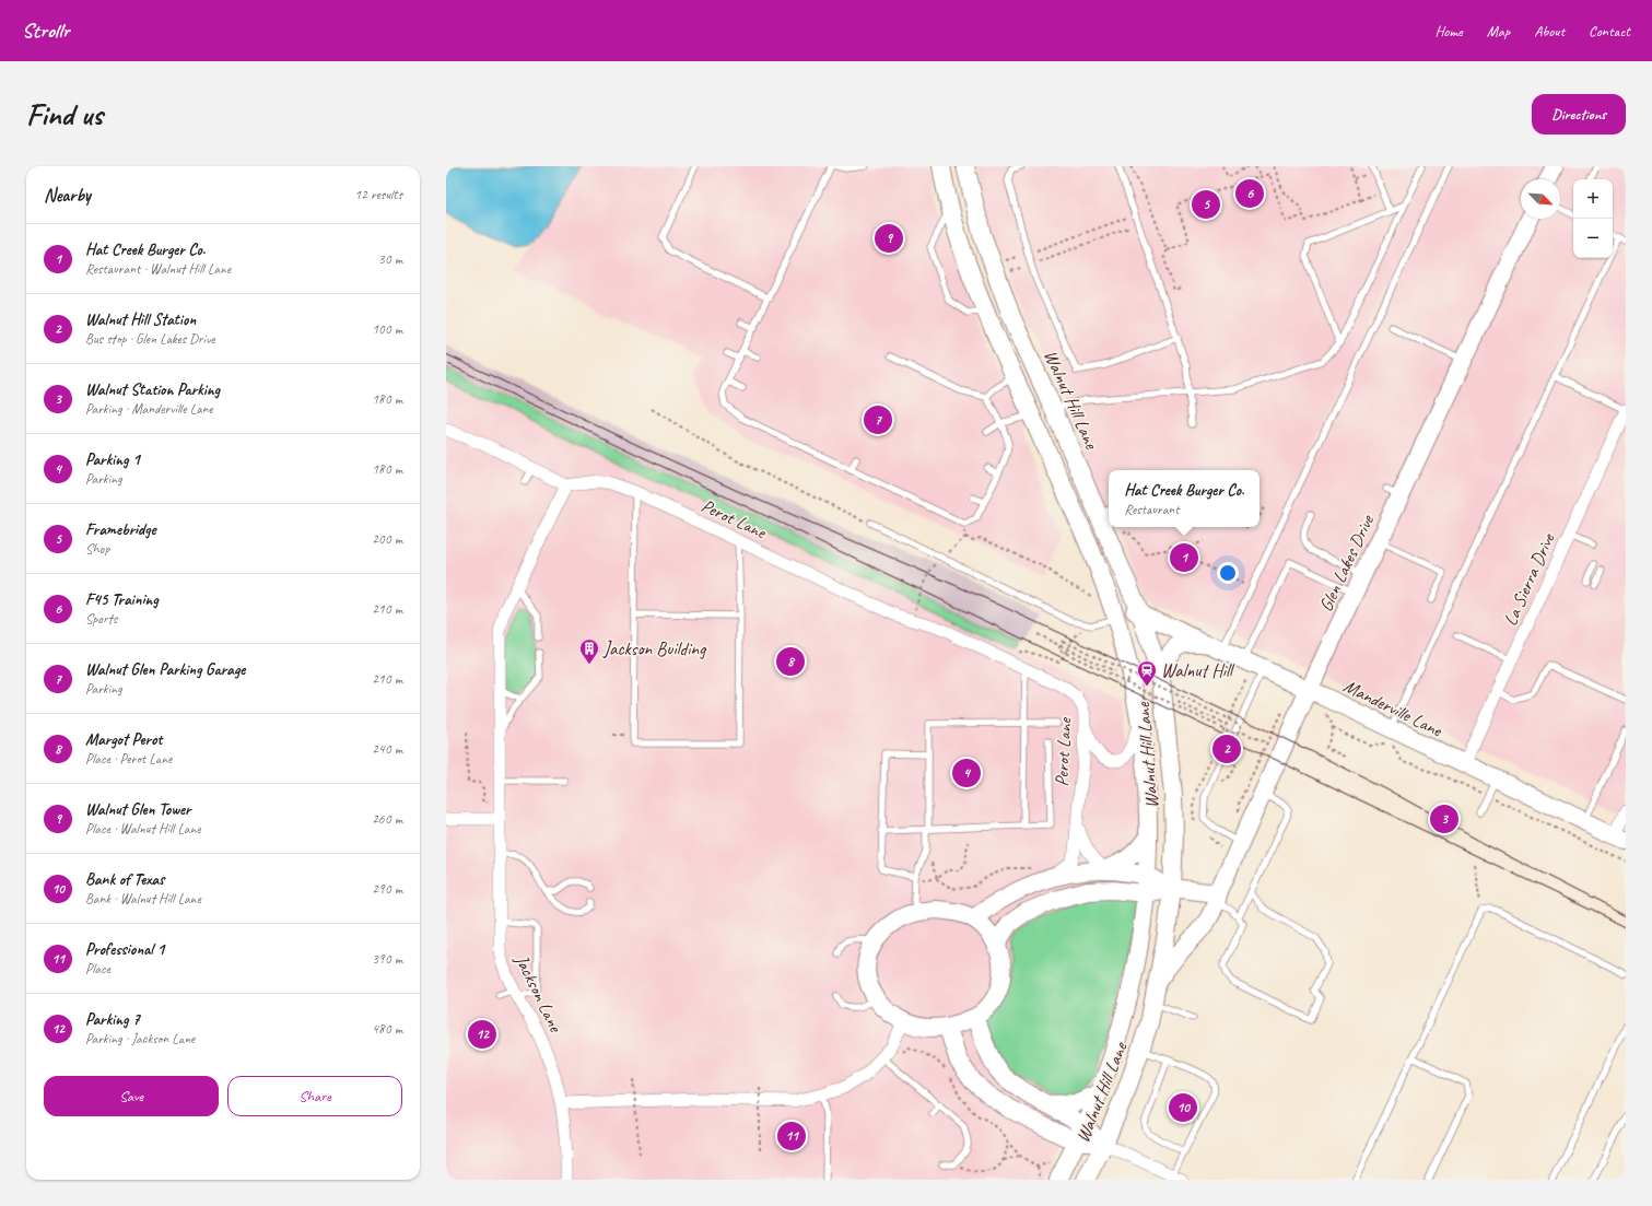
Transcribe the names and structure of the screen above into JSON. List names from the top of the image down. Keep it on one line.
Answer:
{"streets":{"street":["Walnut Hill Lane","Perot Lane","Glen Lakes Drive","La Sierra Drive","Manderville Lane","Jackson Lane"]},"crossings":[["Walnut Hill Lane","Glen Lakes Drive"],["Walnut Hill Lane","Manderville Lane"],["Glen Lakes Drive","Manderville Lane"],["La Sierra Drive","Manderville Lane"]],"places":{"building":["Jackson Building"],"station":["Walnut Hill"]},"north":"bottom right","page":{"header":"Strollr","nav":["Home","Map","About","Contact"],"buttons":["Directions",["Save","Share"]],"title":"Find us","heading":["Nearby","12 results"],"pins":["6","5","9","7","1","8","2","4","3","12","10","11"],"map_buttons":["+","−"],"list":[{"mark":"1","name":"Hat Creek Burger Co.","note":"Restaurant · Walnut Hill Lane","value":"30 m"},{"mark":"2","name":"Walnut Hill Station","note":"Bus stop · Glen Lakes Drive","value":"100 m"},{"mark":"3","name":"Walnut Station Parking","note":"Parking · Manderville Lane","value":"180 m"},{"mark":"4","name":"Parking 1","note":"Parking","value":"180 m"},{"mark":"5","name":"Framebridge","note":"Shop","value":"200 m"},{"mark":"6","name":"F45 Training","note":"Sports","value":"210 m"},{"mark":"7","name":"Walnut Glen Parking Garage","note":"Parking","value":"210 m"},{"mark":"8","name":"Margot Perot","note":"Place · Perot Lane","value":"240 m"},{"mark":"9","name":"Walnut Glen Tower","note":"Place · Walnut Hill Lane","value":"260 m"},{"mark":"10","name":"Bank of Texas","note":"Bank · Walnut Hill Lane","value":"290 m"},{"mark":"11","name":"Professional 1","note":"Place","value":"390 m"},{"mark":"12","name":"Parking 7","note":"Parking · Jackson Lane","value":"480 m"}],"popup":["Hat Creek Burger Co.","Restaurant"]}}
